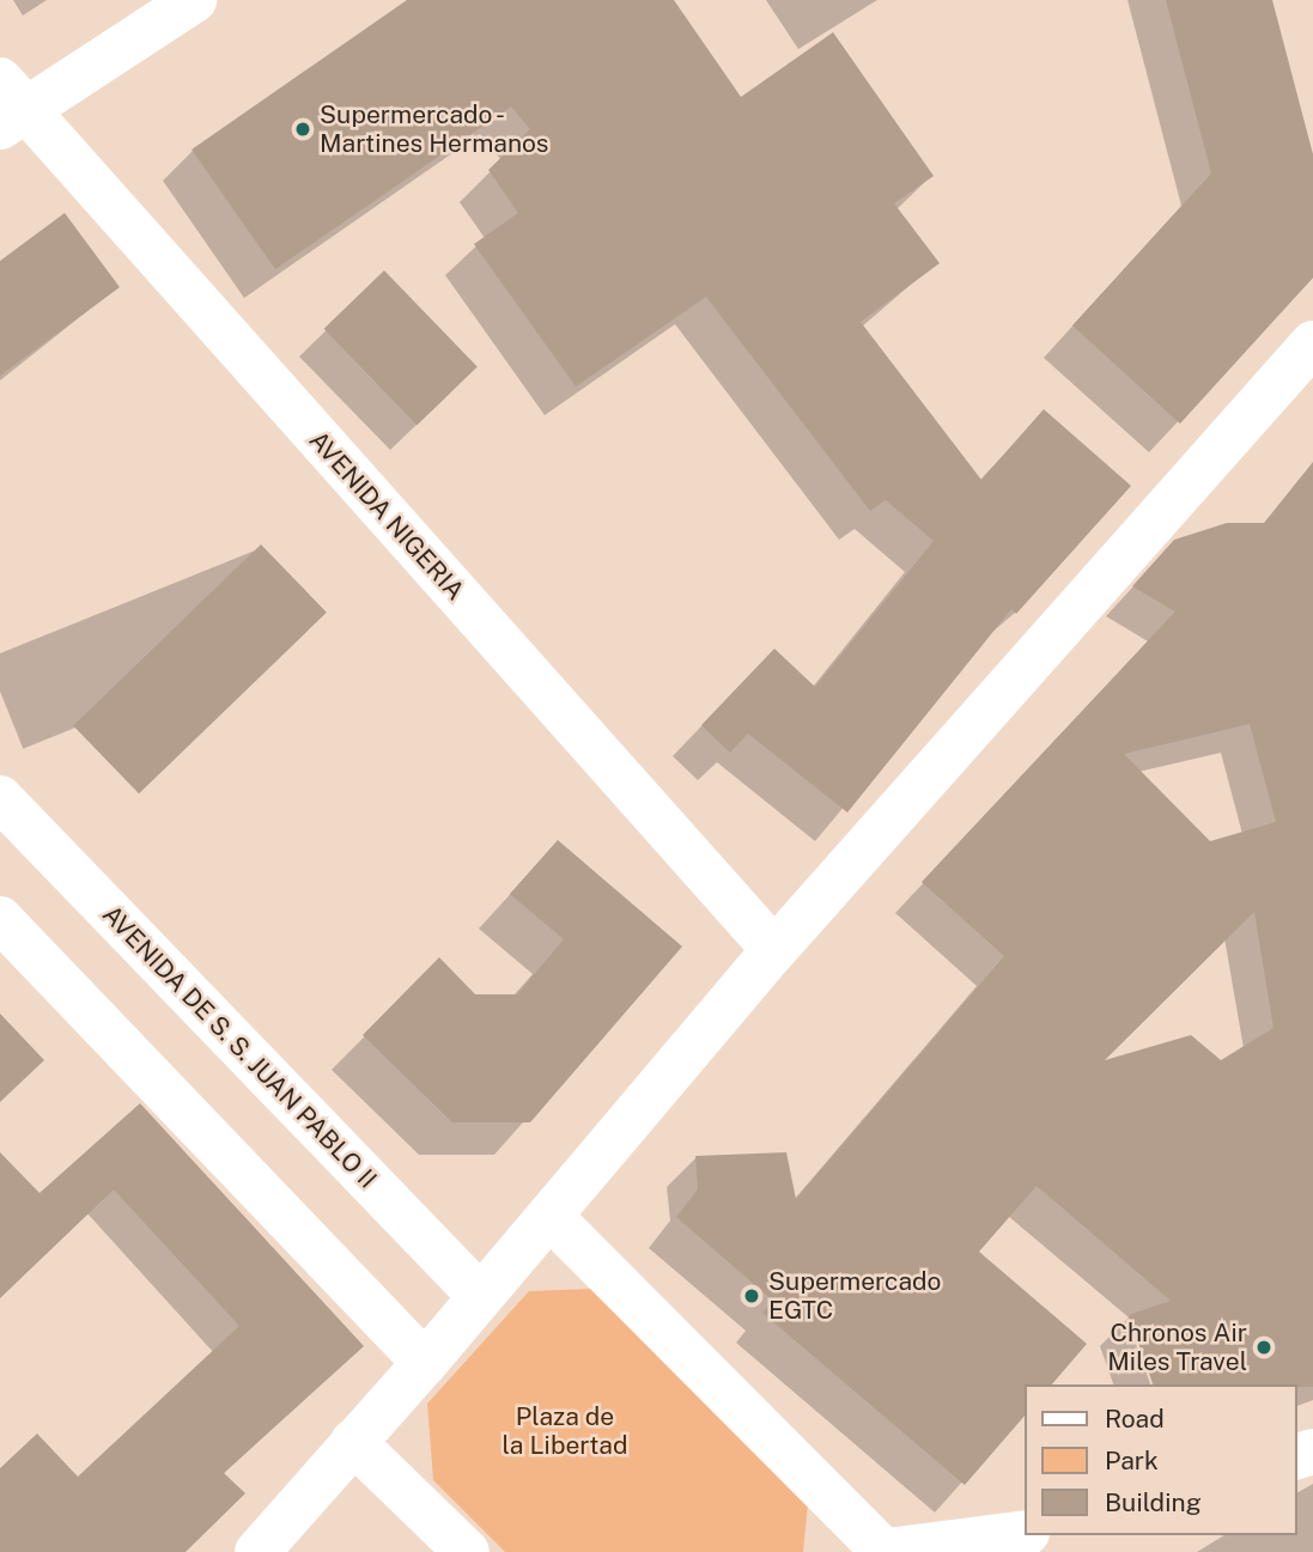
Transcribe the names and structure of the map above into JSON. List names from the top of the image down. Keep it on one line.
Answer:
{"streets":{"street":["AVENIDA NIGERIA","AVENIDA DE S. S. JUAN PABLO II"]},"parks":["Plaza de la Libertad"],"places":["Supermercado - Martines Hermanos","Supermercado EGTC","Chronos Air Miles Travel"],"legend":["Road","Park","Building"]}
